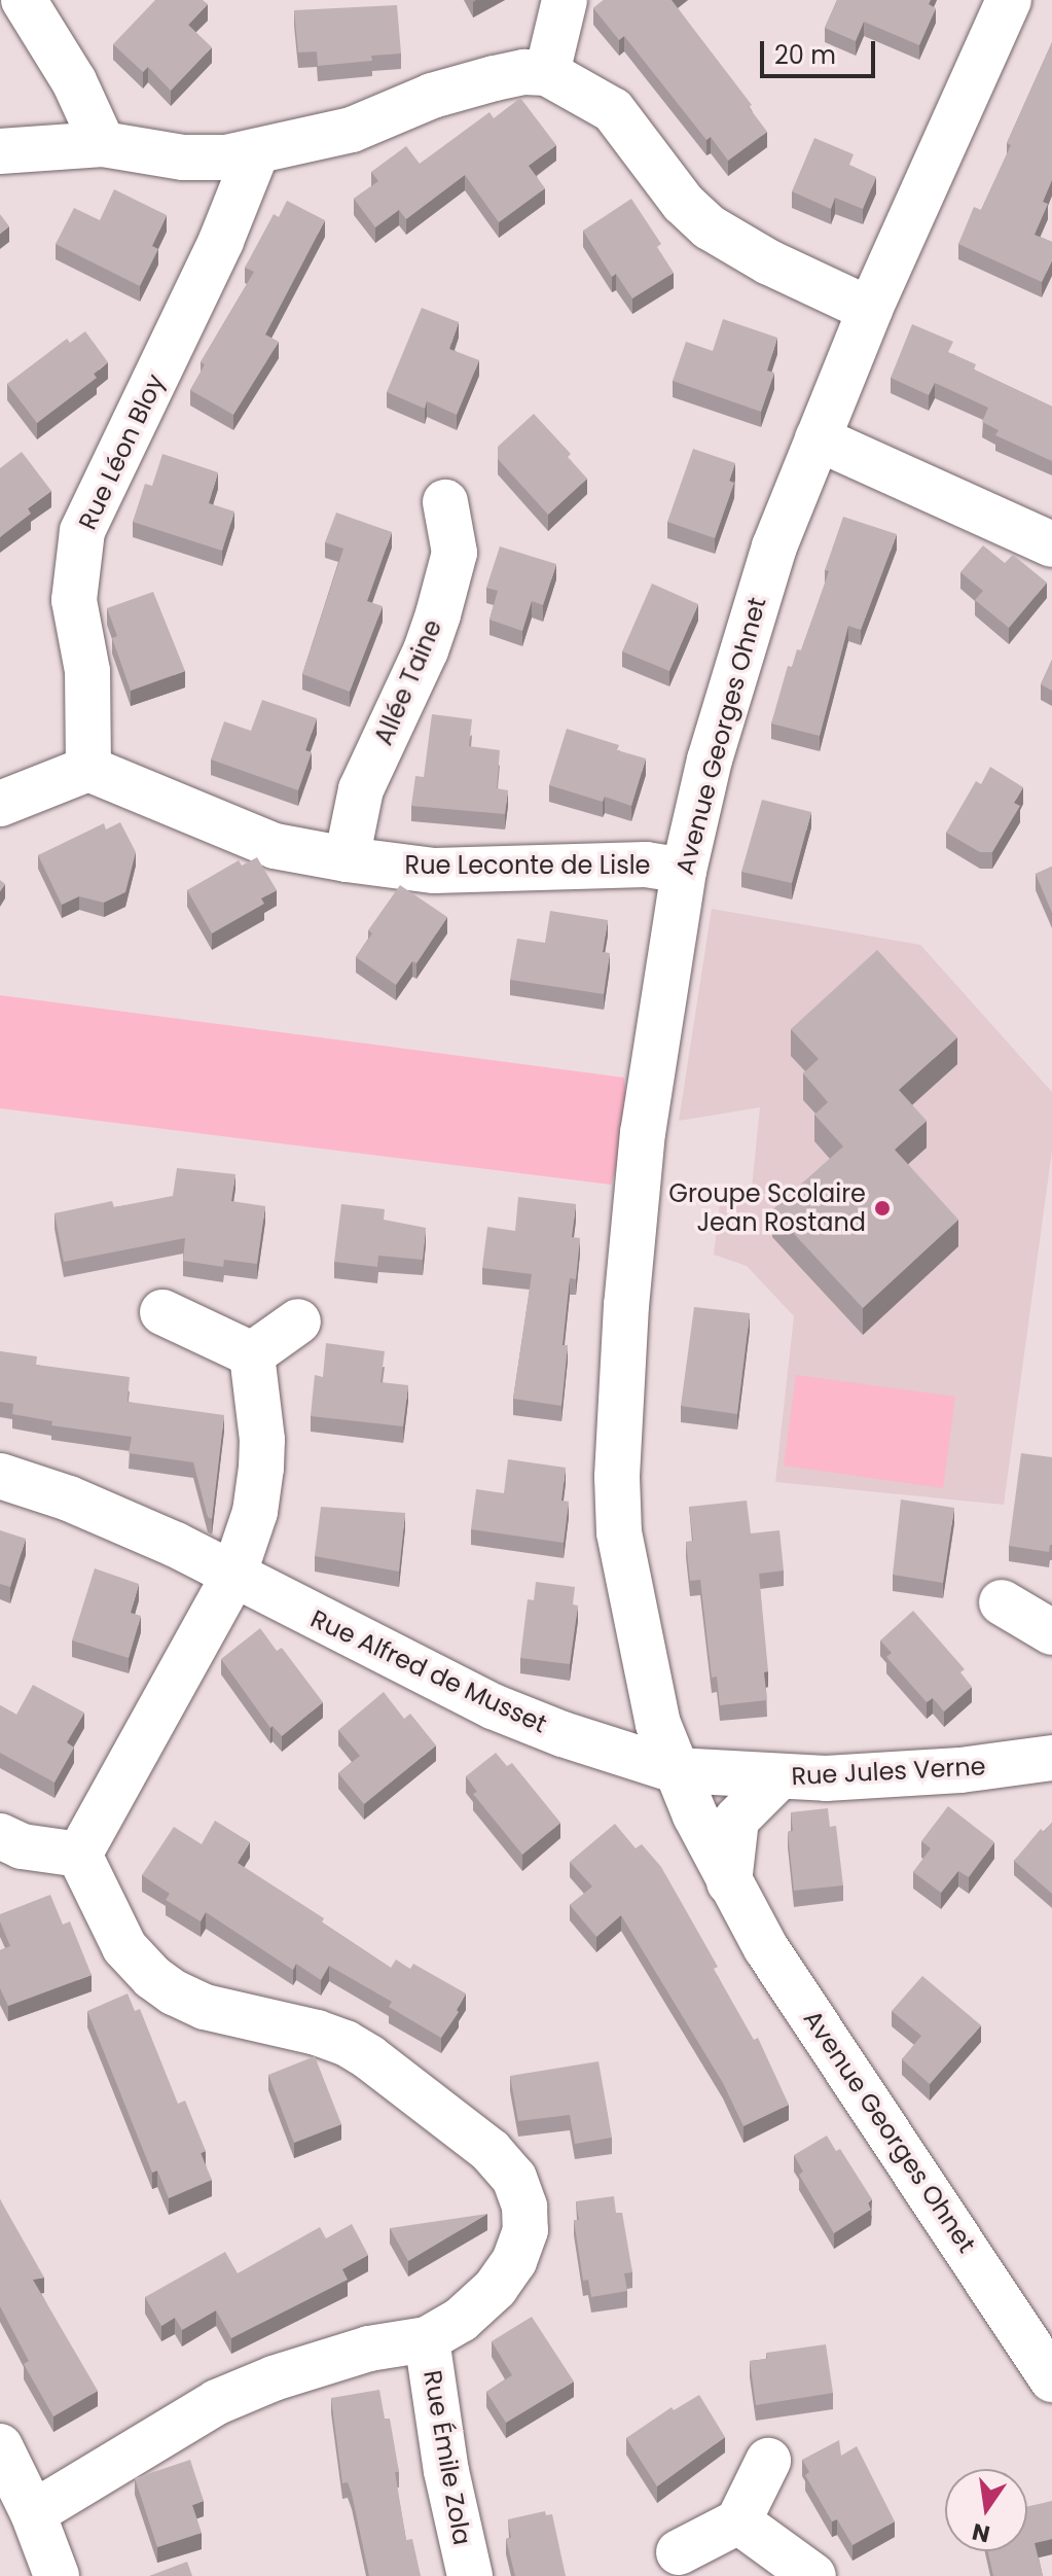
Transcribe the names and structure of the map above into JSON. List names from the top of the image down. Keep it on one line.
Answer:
{"streets":{"street":["Rue Léon Bloy","Allée Taine","Avenue Georges Ohnet","Rue Leconte de Lisle","Rue Alfred de Musset","Rue Jules Verne","Rue Émile Zola"]},"crossings":[["Rue Léon Bloy","Rue Leconte de Lisle"],["Allée Taine","Rue Leconte de Lisle"],["Avenue Georges Ohnet","Rue Leconte de Lisle"],["Avenue Georges Ohnet","Rue Alfred de Musset"],["Avenue Georges Ohnet","Rue Jules Verne"],["Rue Alfred de Musset","Rue Jules Verne"]],"places":["Groupe Scolaire Jean Rostand"],"scale_bar":"20 m","north":"bottom"}
